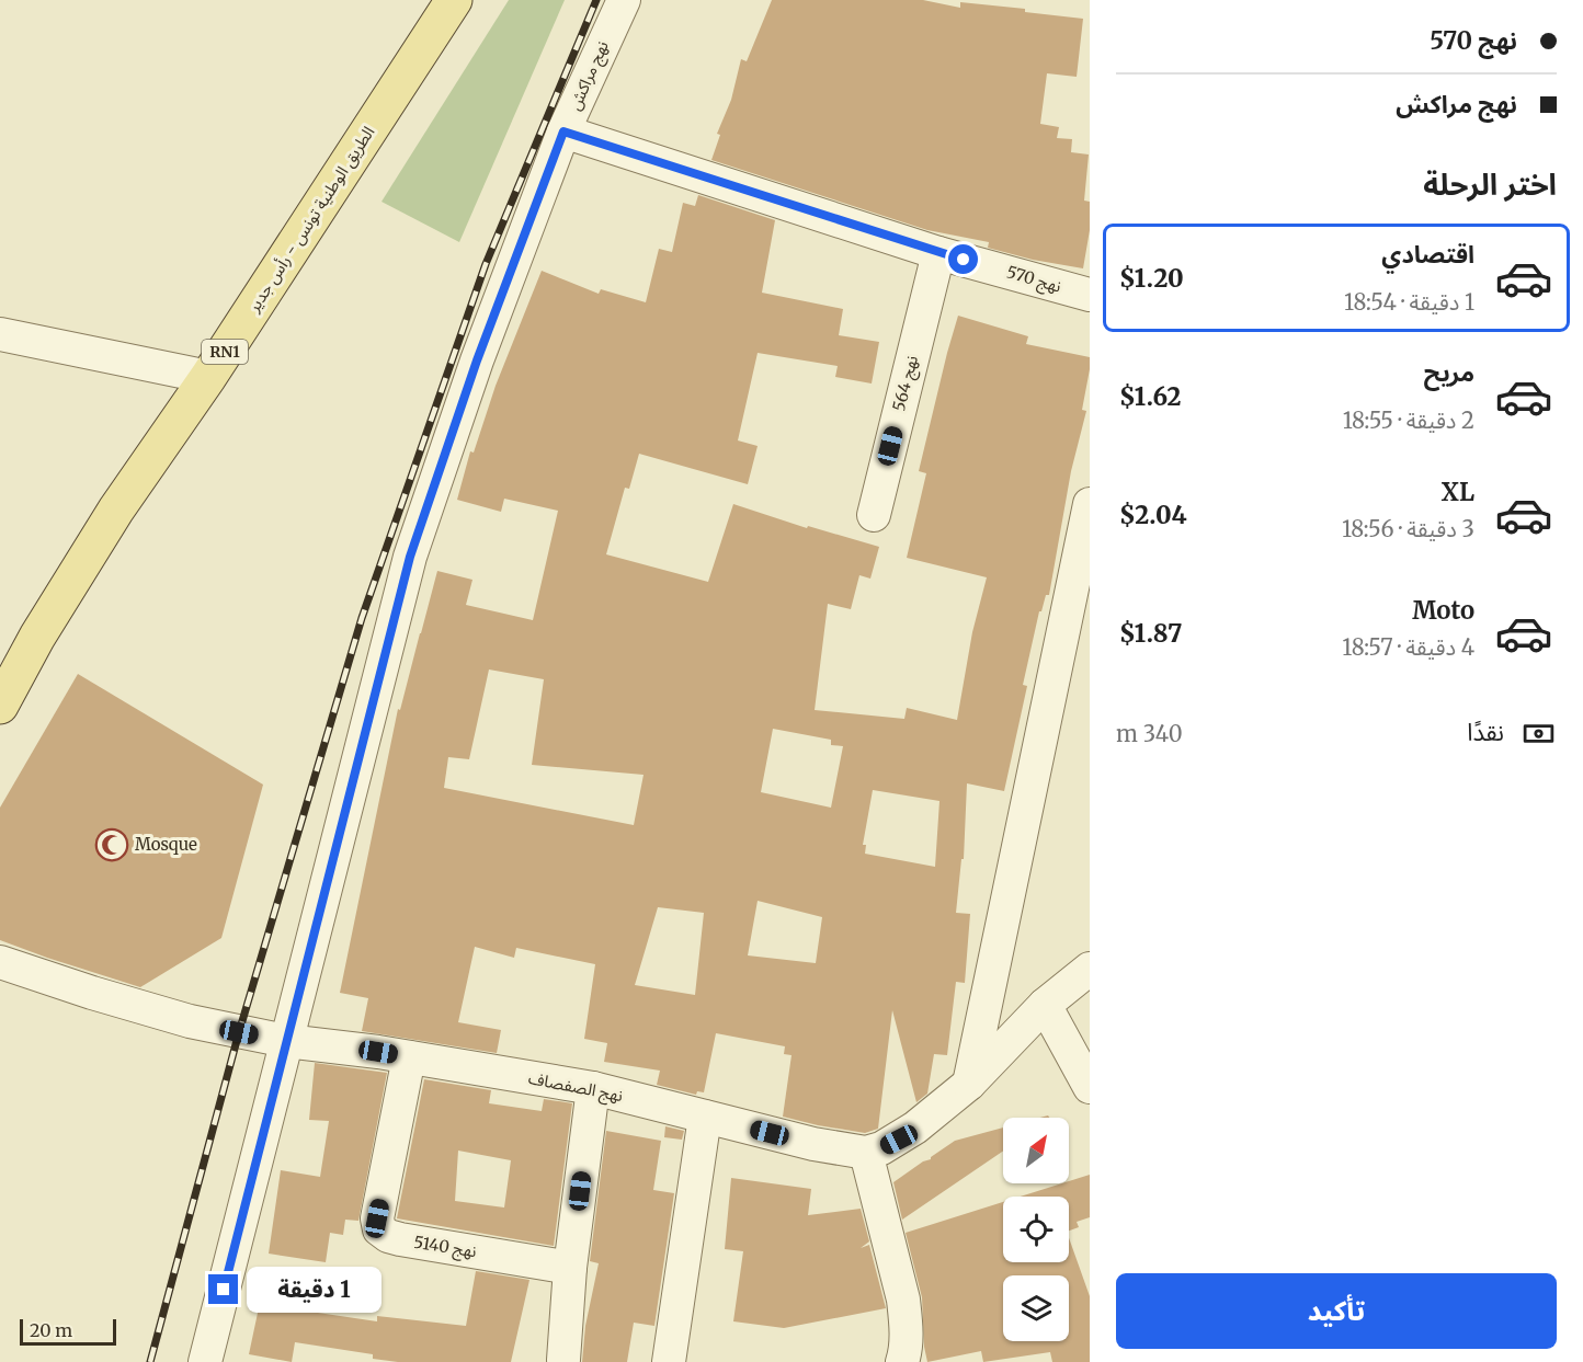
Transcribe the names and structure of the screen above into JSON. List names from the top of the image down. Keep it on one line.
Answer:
{"streets":{"main road":["الطريق الوطنية تونس - رأس جدير","RN1"],"street":["نهج مراكش","نهج 570","نهج 564","نهج الصفصاف","نهج 5140"]},"crossings":[["نهج مراكش","نهج 570"],["نهج مراكش","نهج الصفصاف"],["نهج 570","نهج 564"],["نهج الصفصاف","نهج 5140"]],"places":{"mosque":["Mosque"]},"scale_bar":"20 m","north":"top right","page":{"banner":["نهج 570","نهج مراكش"],"heading":"اختر الرحلة","list":[{"name":"اقتصادي","note":"1 دقيقة · 18:54","value":"$1.20"},{"name":"مريح","note":"2 دقيقة · 18:55","value":"$1.62"},{"name":"XL","note":"3 دقيقة · 18:56","value":"$2.04"},{"name":"Moto","note":"4 دقيقة · 18:57","value":"$1.87"}],"pay":["نقدًا","340 m"],"buttons":"تأكيد","bubble":"1 دقيقة","scale":"20 m"}}
